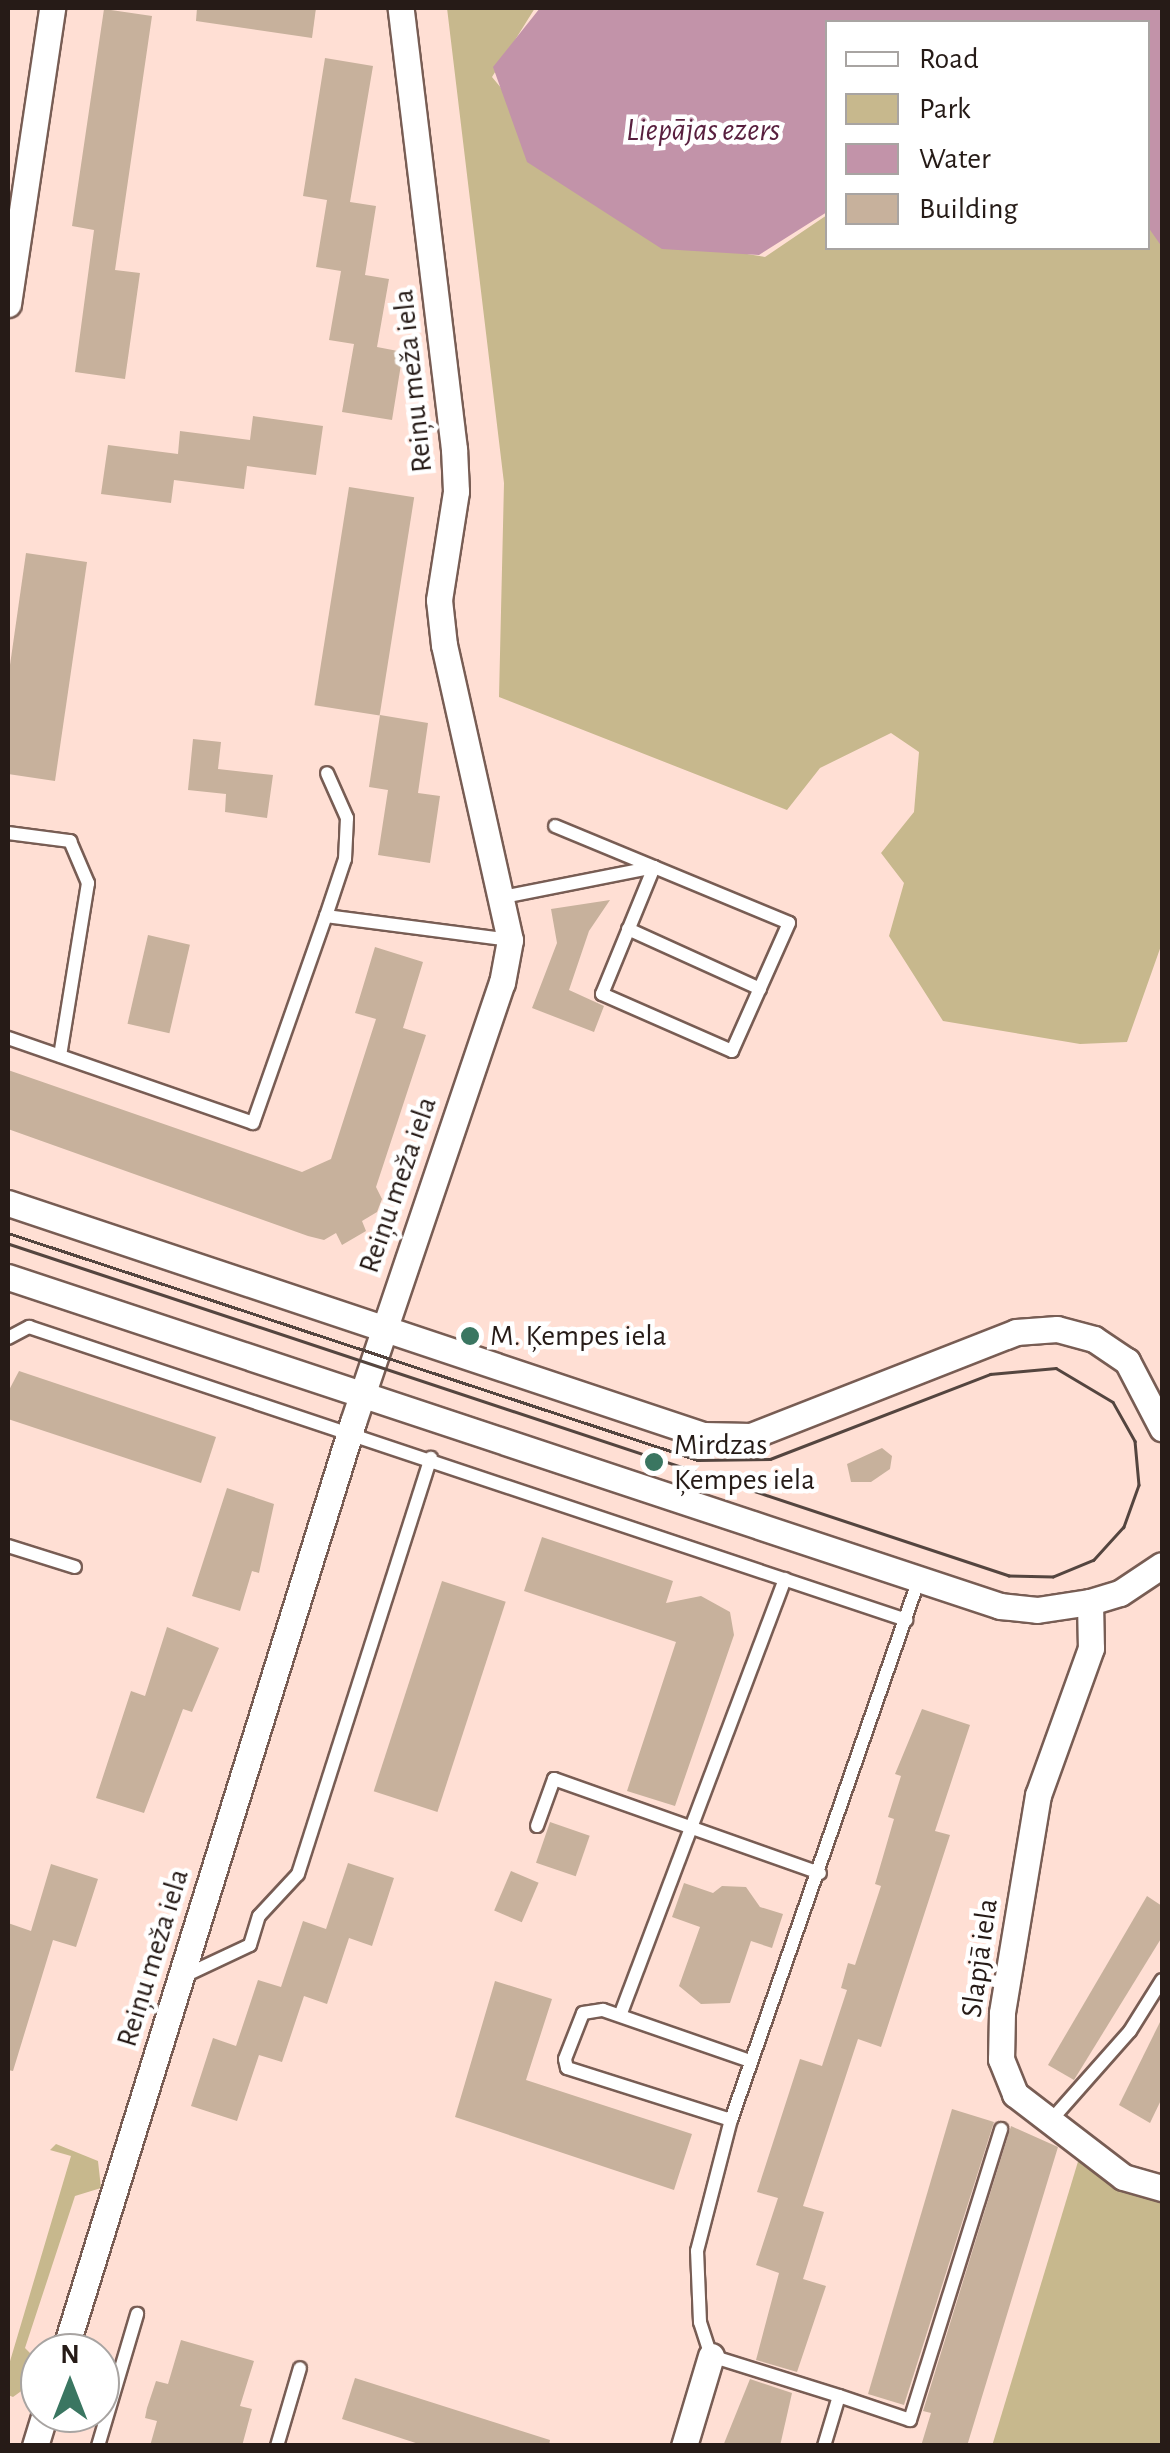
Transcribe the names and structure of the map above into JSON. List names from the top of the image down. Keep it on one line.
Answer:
{"streets":{"street":["Reiņu meža iela","Slapjā iela"]},"water":["Liepājas ezers"],"places":["M. Ķempes iela","Mirdzas Ķempes iela"],"legend":["Road","Park","Water","Building"],"north":"top"}
